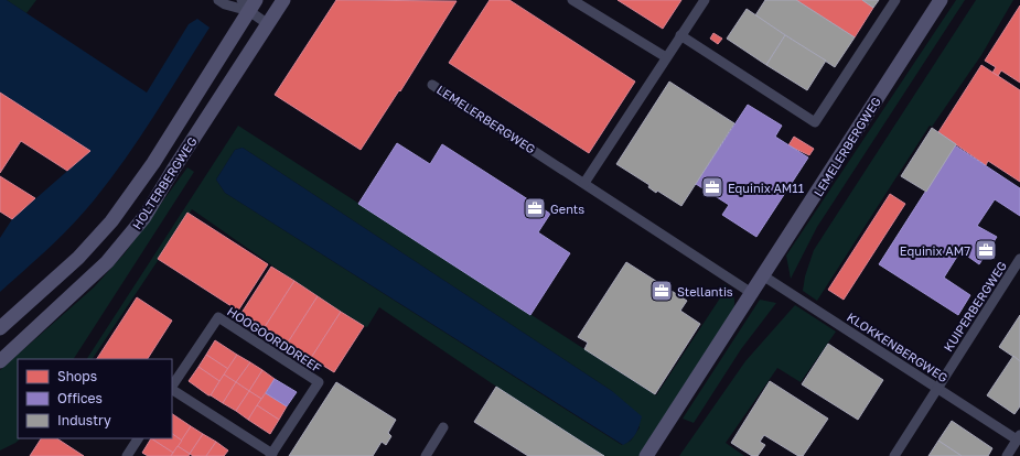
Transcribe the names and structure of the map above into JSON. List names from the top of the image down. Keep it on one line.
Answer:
{"streets":{"main road":["LEMELERBERGWEG","HOLTERBERGWEG"],"street":["KUIPERBERGWEG","HOOGOORDDREEF","KLOKKENBERGWEG"]},"crossings":[["LEMELERBERGWEG","KLOKKENBERGWEG"],["KUIPERBERGWEG","KLOKKENBERGWEG"]],"places":{"office":["Equinix AM11","Gents","Equinix AM7","Stellantis"]},"legend":["Shops","Offices","Industry"]}
